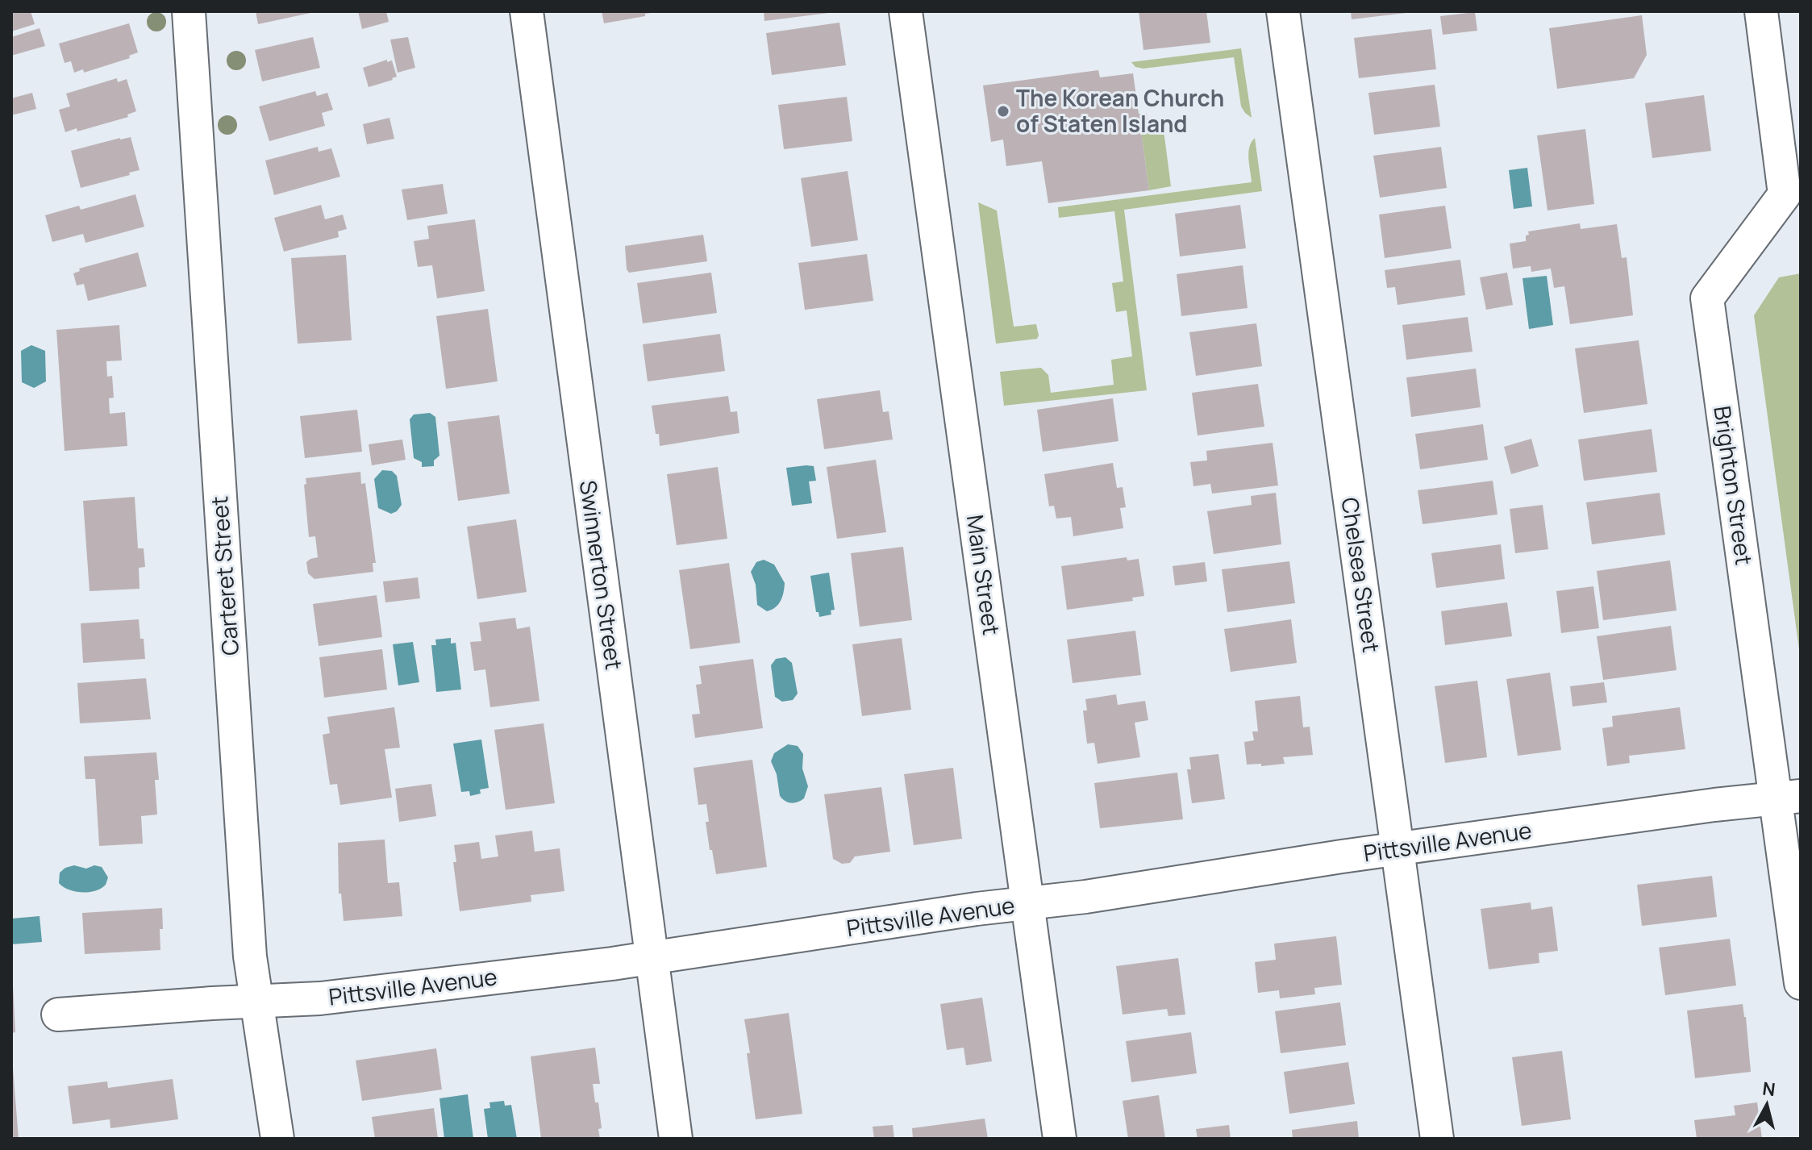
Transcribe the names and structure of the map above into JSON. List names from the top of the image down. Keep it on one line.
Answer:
{"streets":{"street":["Brighton Street","Swinnerton Street","Main Street","Chelsea Street","Carteret Street","Pittsville Avenue"]},"crossings":[["Brighton Street","Pittsville Avenue"],["Swinnerton Street","Pittsville Avenue"],["Main Street","Pittsville Avenue"],["Chelsea Street","Pittsville Avenue"],["Carteret Street","Pittsville Avenue"]],"places":["The Korean Church of Staten Island"],"north":"top"}
